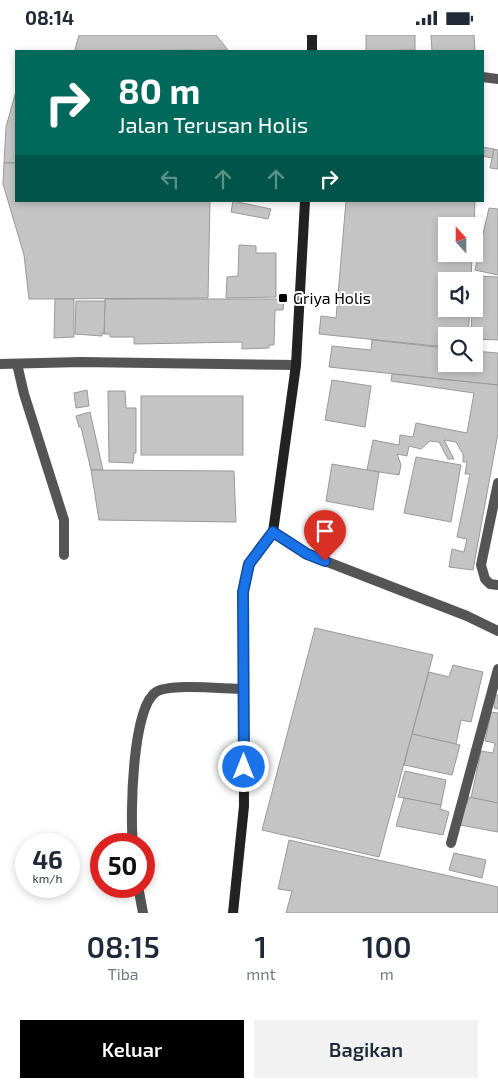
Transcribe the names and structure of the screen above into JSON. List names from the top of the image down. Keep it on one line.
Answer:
{"places":{"transit":["Griya Holis"]},"north":"top","page":{"status":"08:14","turn":["80 m","Jalan Terusan Holis"],"speed":"46 km/h","limit":"50","eta":["08:15","Tiba","1","mnt","100","m"],"buttons":["Keluar","Bagikan"]}}
